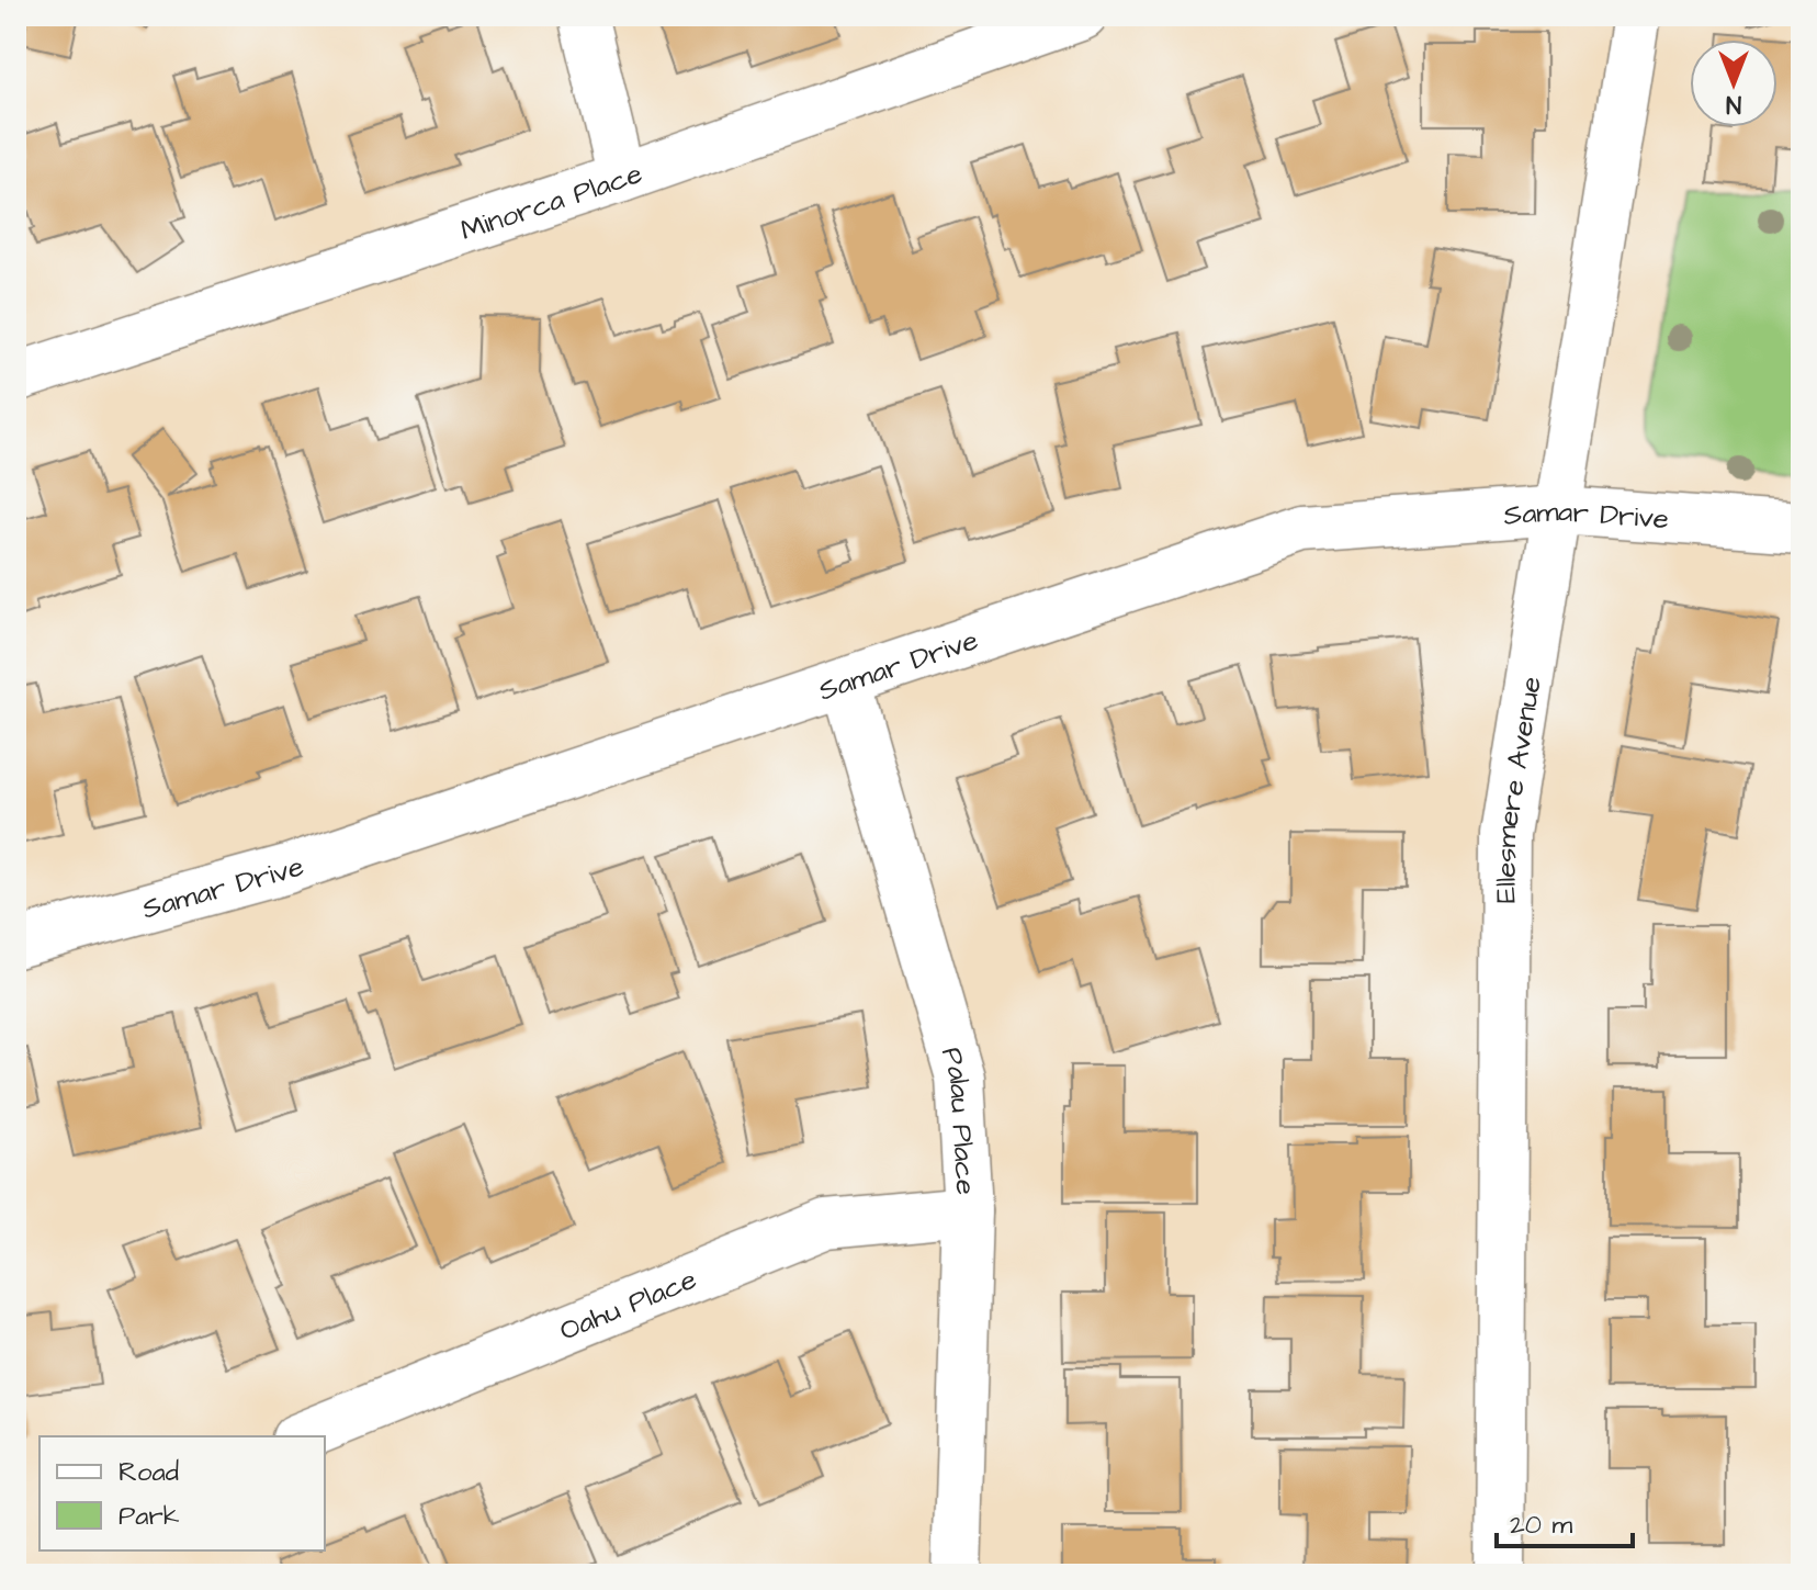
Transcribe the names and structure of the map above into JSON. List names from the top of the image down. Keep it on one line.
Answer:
{"streets":{"street":["Minorca Place","Samar Drive","Ellesmere Avenue","Palau Place","Oahu Place"]},"crossings":[["Samar Drive","Ellesmere Avenue"],["Samar Drive","Palau Place"],["Palau Place","Oahu Place"]],"legend":["Road","Park"],"scale_bar":"20 m","north":"bottom"}
